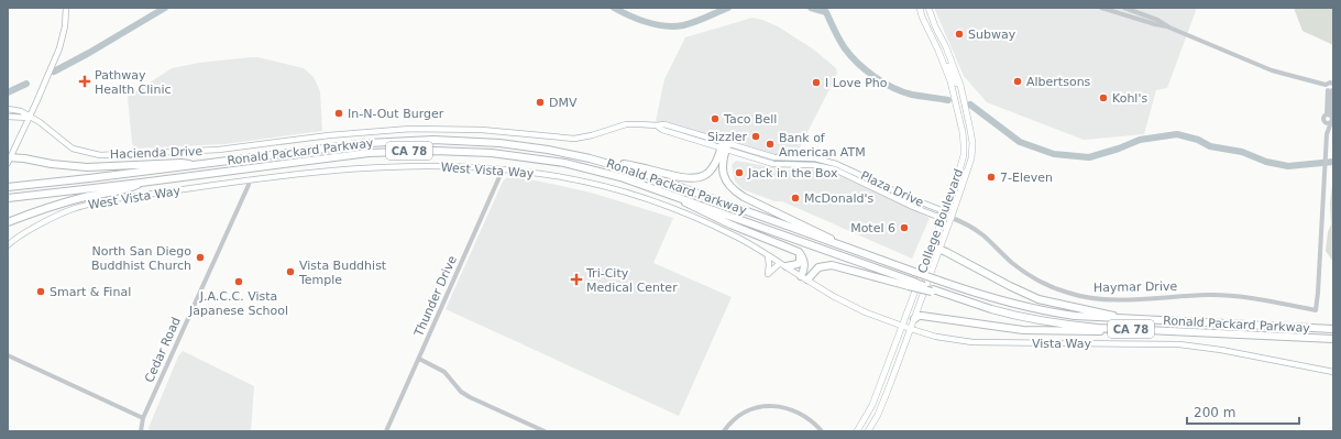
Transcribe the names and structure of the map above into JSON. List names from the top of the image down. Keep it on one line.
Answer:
{"streets":{"highway":["CA 78","Ronald Packard Parkway"],"main road":["Hacienda Drive","West Vista Way","Plaza Drive","College Boulevard","Vista Way"],"street":["Haymar Drive","Thunder Drive","Cedar Road"]},"crossings":[["Hacienda Drive","Plaza Drive"],["West Vista Way","Thunder Drive"],["West Vista Way","Vista Way"],["West Vista Way","Cedar Road"],["Plaza Drive","College Boulevard"],["Plaza Drive","Haymar Drive"],["College Boulevard","Haymar Drive"],["College Boulevard","Vista Way"]],"places":{"other":["Subway","Albertsons","I Love Pho","Kohl's","DMV","In-N-Out Burger","Taco Bell","Sizzler","Bank of American ATM","Jack in the Box","7-Eleven","McDonald's","Motel 6","North San Diego Buddhist Church","Vista Buddhist Temple","J.A.C.C. Vista Japanese School","Smart & Final"],"health":["Pathway Health Clinic","Tri-City Medical Center"]},"scale_bar":"200 m"}
